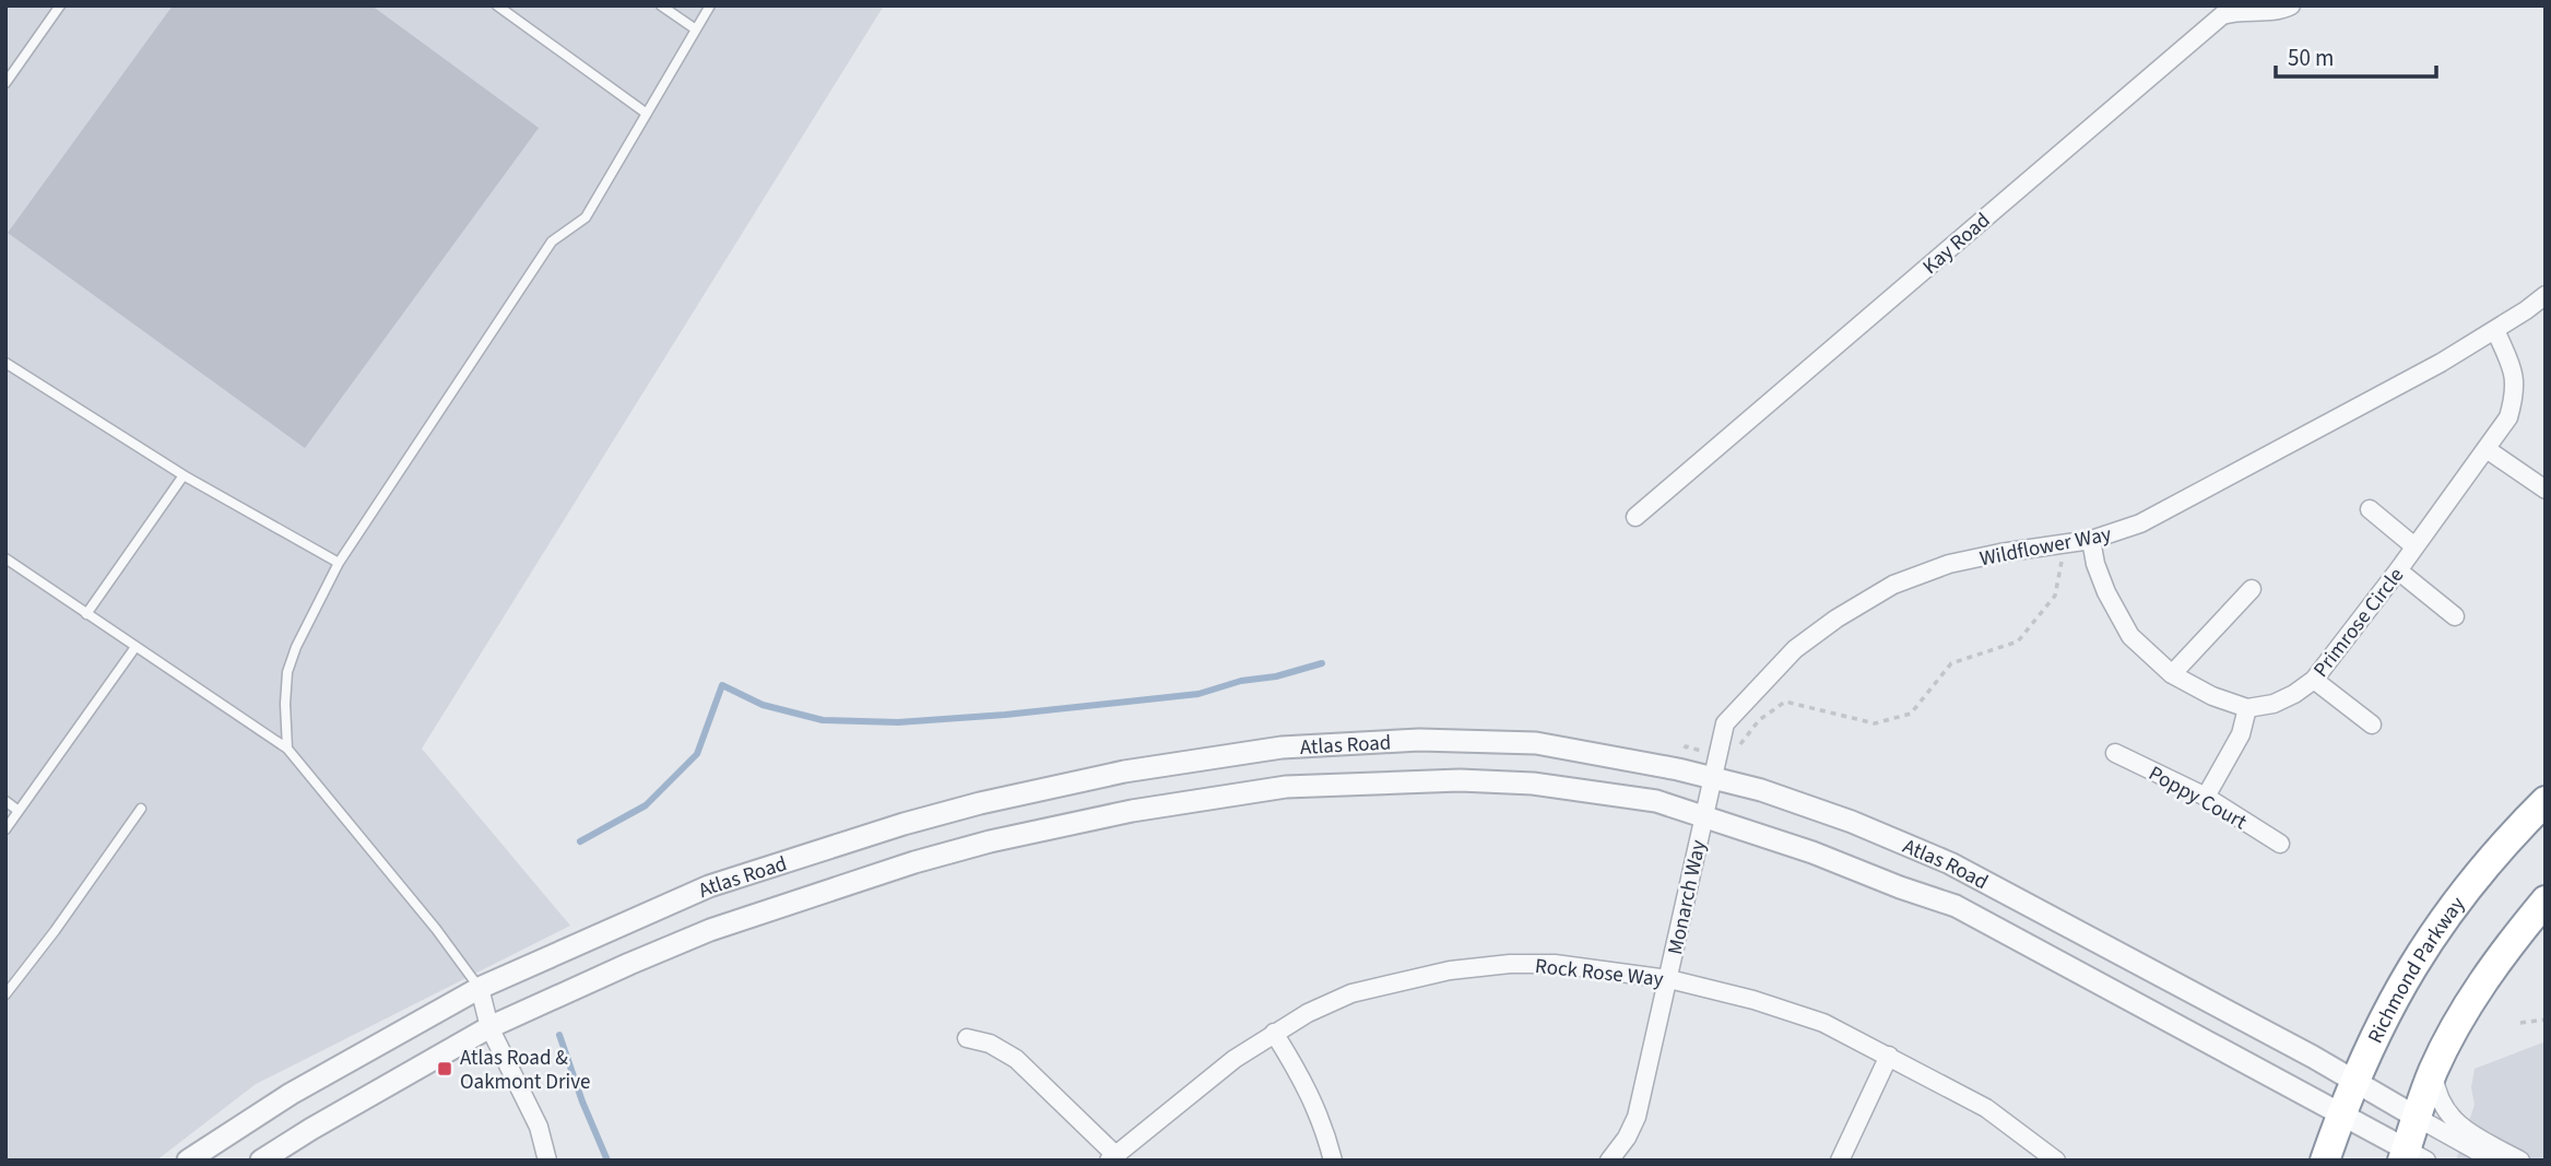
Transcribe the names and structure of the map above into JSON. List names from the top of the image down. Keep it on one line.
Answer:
{"streets":{"highway":["Richmond Parkway"],"street":["Kay Road","Wildflower Way","Primrose Circle","Atlas Road","Poppy Court","Monarch Way","Rock Rose Way"]},"crossings":[["Wildflower Way","Primrose Circle"],["Wildflower Way","Atlas Road"],["Wildflower Way","Monarch Way"],["Atlas Road","Monarch Way"],["Atlas Road","Richmond Parkway"],["Monarch Way","Rock Rose Way"]],"places":{"transit":["Atlas Road & Oakmont Drive"]},"scale_bar":"50 m"}
